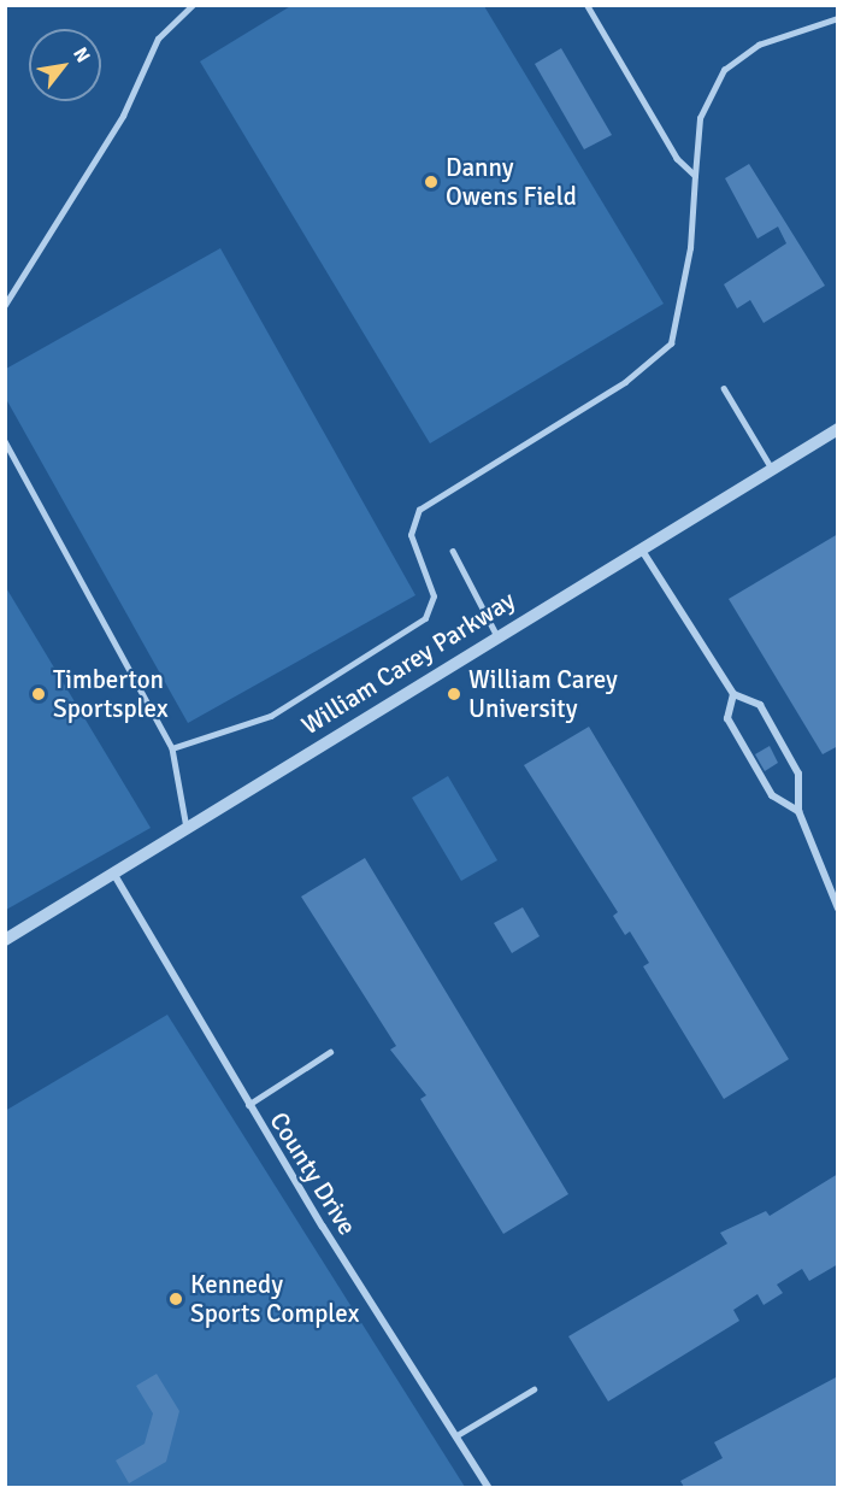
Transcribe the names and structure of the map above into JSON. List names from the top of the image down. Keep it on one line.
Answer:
{"streets":{"street":["William Carey Parkway","County Drive"]},"crossings":[["William Carey Parkway","County Drive"]],"places":["Danny Owens Field","Timberton Sportsplex","William Carey University","Kennedy Sports Complex"],"north":"top right"}
